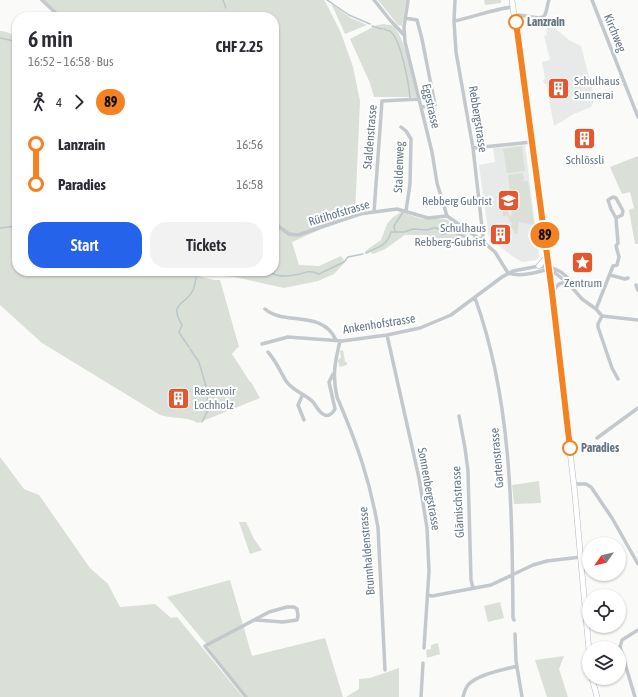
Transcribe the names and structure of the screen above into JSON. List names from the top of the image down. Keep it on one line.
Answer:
{"streets":{"street":["Kirchweg","Eggstrasse","Rebbergstrasse","Staldenstrasse","Staldenweg","Rütihofstrasse","Ankenhofstrasse","Gartenstrasse","Sonnenbergstrasse","Glärnischstrasse","Brunnhaldenstrasse"]},"crossings":[["Eggstrasse","Staldenstrasse"],["Eggstrasse","Rütihofstrasse"],["Staldenstrasse","Rütihofstrasse"],["Staldenweg","Rütihofstrasse"],["Ankenhofstrasse","Gartenstrasse"],["Ankenhofstrasse","Sonnenbergstrasse"],["Ankenhofstrasse","Brunnhaldenstrasse"]],"places":{"other":["Lanzrain","Paradies"],"building":["Schulhaus Sunnerai","Schlössli","Schulhaus Rebberg-Gubrist","Reservoir Lochholz"],"school or university":["Rebberg Gubrist"],"place":["Zentrum"]},"lines":["bus line 89"],"north":"bottom left","page":{"on_map":"89","heading":["6 min","16:52 – 16:58 · Bus","CHF 2.25"],"legs":["4","89"],"list":[{"name":"Lanzrain","value":"16:56"},{"name":"Paradies","value":"16:58"}],"buttons":["Start","Tickets"]}}
